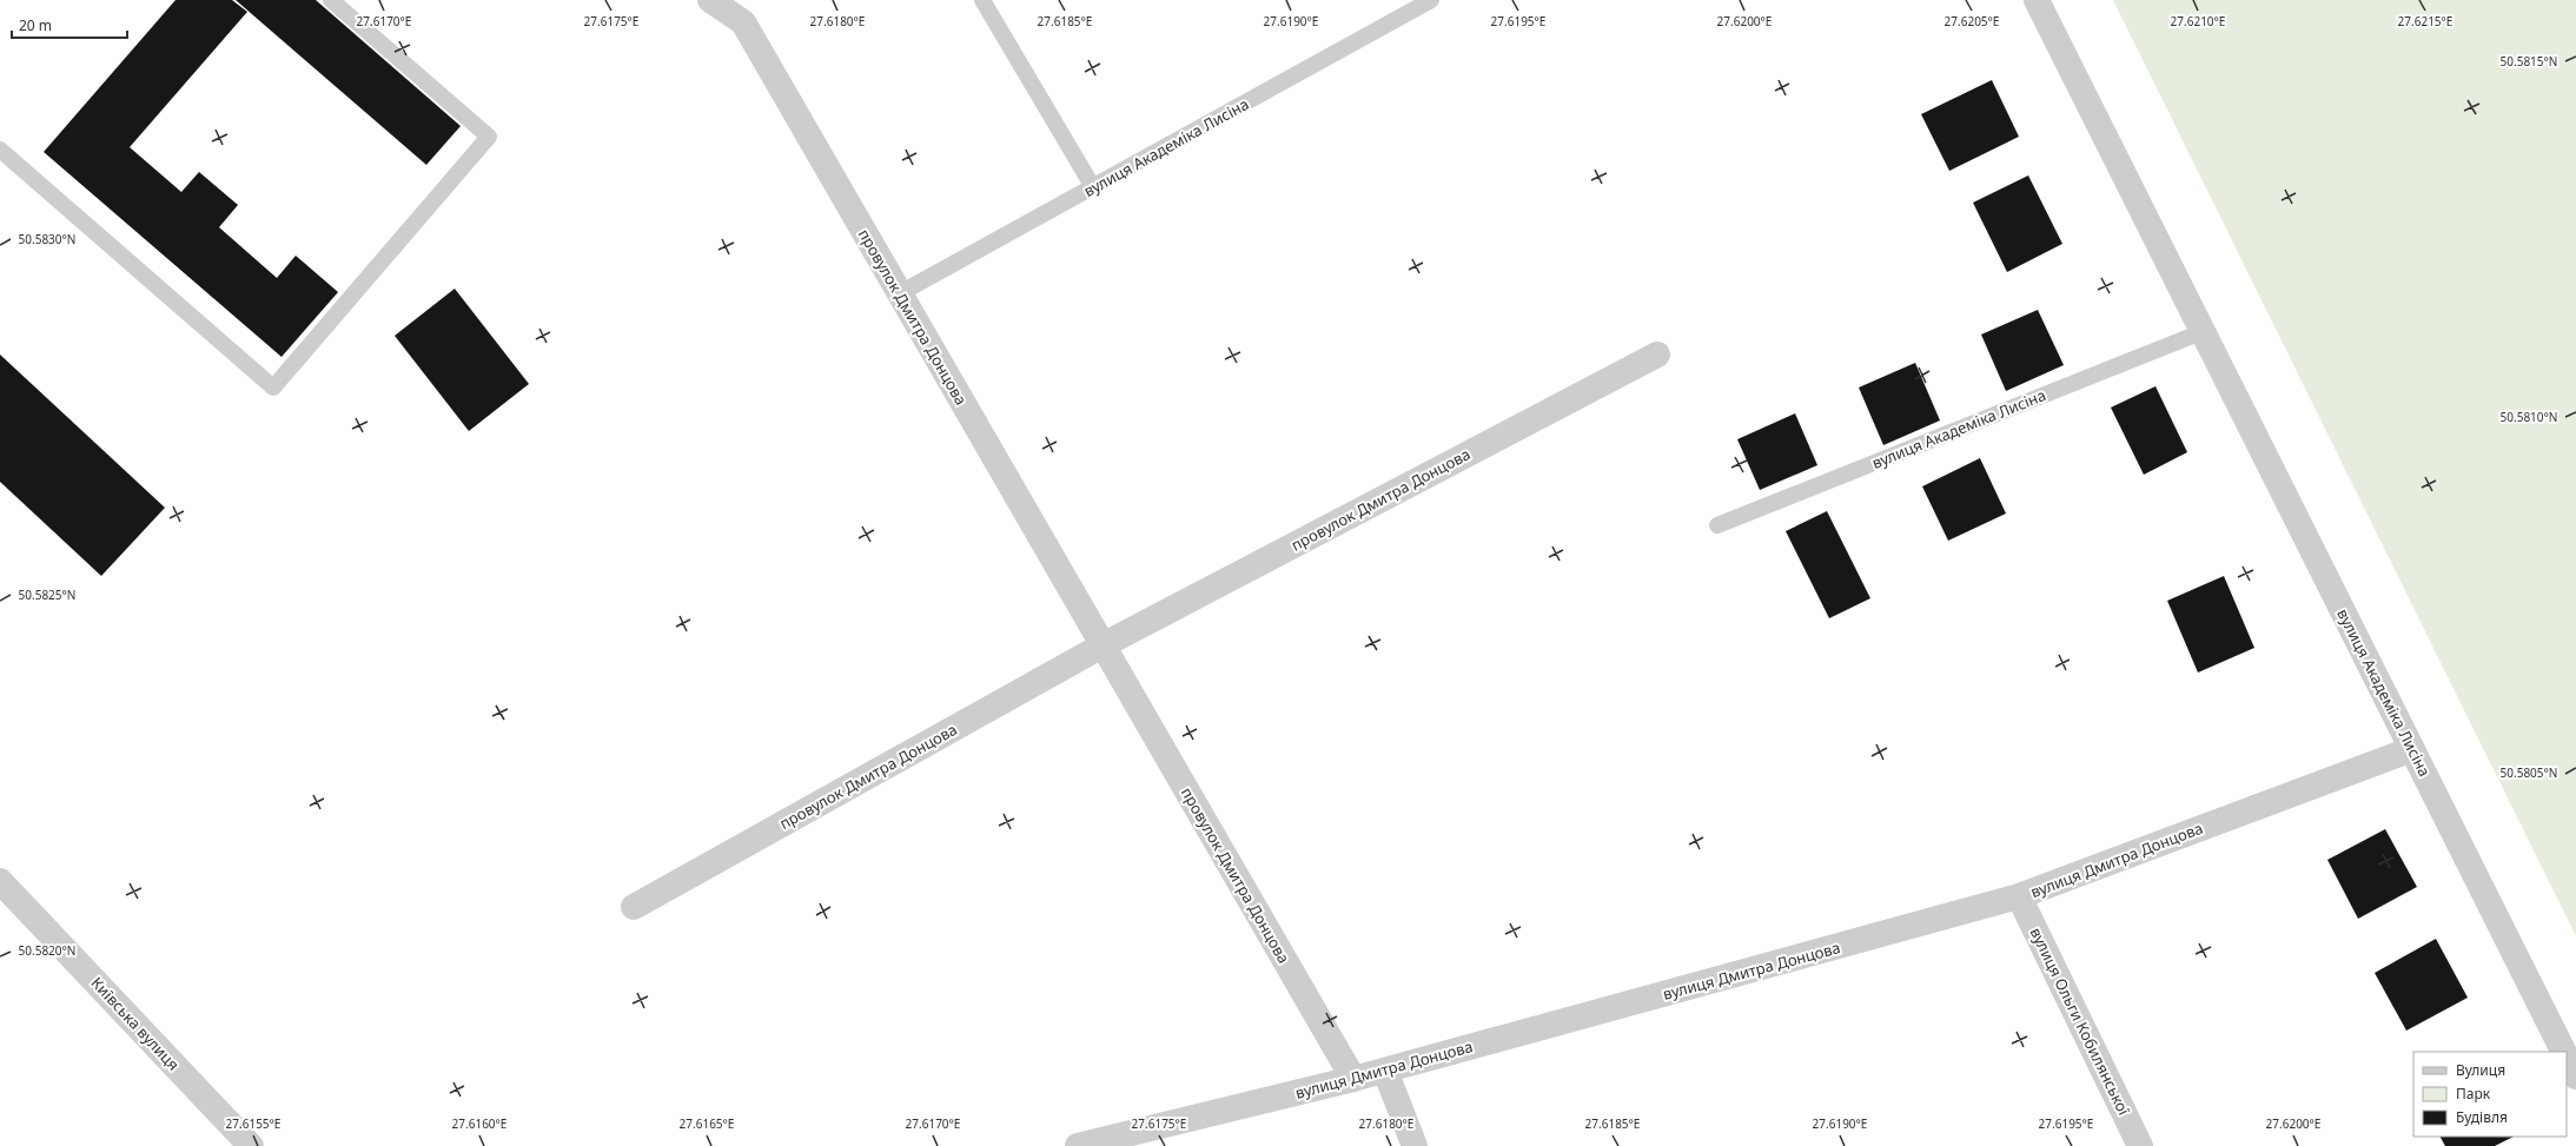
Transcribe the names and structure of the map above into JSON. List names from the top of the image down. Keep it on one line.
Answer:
{"streets":{"street":["вулиця Академіка Лисіна","провулок Дмитра Донцова","вулиця Дмитра Донцова","вулиця Ольги Кобилянської","Київська вулиця"]},"crossings":[["вулиця Академіка Лисіна","провулок Дмитра Донцова"],["вулиця Академіка Лисіна","вулиця Дмитра Донцова"],["провулок Дмитра Донцова","вулиця Дмитра Донцова"],["вулиця Дмитра Донцова","вулиця Ольги Кобилянської"]],"legend":["Вулиця","Парк","Будівля"],"scale_bar":"20 m","coordinates":["27.6170°E","27.6175°E","27.6180°E","27.6185°E","27.6190°E","27.6195°E","27.6200°E","27.6205°E","27.6210°E","27.6215°E","50.5815°N","50.5830°N","50.5810°N","50.5825°N","50.5805°N","50.5820°N","27.6155°E","27.6160°E","27.6165°E"]}
